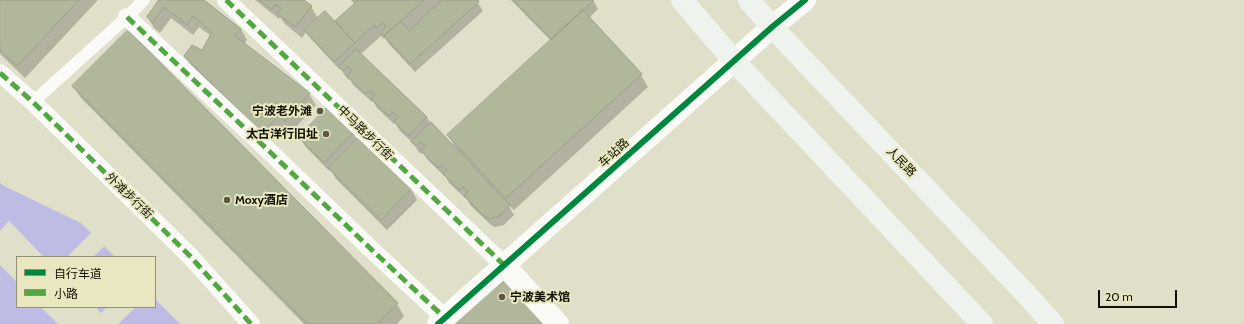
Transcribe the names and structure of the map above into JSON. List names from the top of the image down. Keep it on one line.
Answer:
{"streets":{"main road":["人民路"],"street":["中马路步行街","车站路","外滩步行街"]},"crossings":[["中马路步行街","车站路"],["车站路","人民路"]],"places":["宁波老外滩","太古洋行旧址","Moxy酒店","宁波美术馆"],"legend":["自行车道","小路"],"scale_bar":"20 m"}
